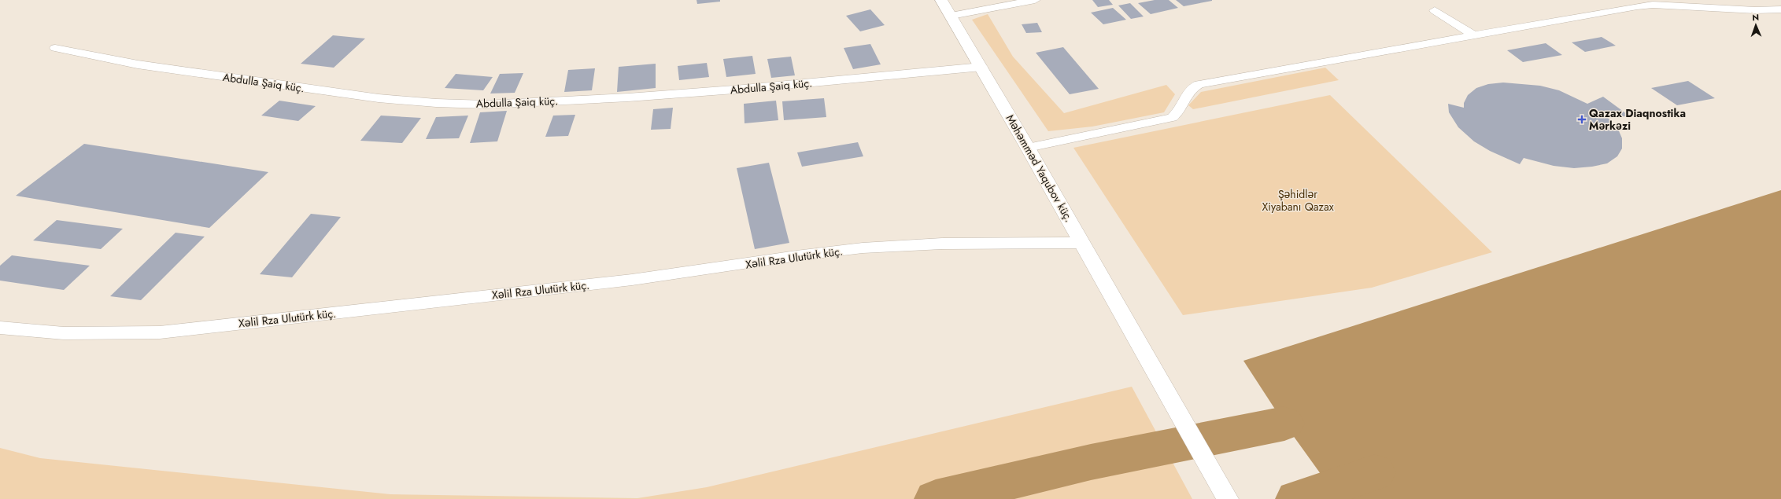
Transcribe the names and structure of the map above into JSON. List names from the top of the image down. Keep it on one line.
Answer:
{"streets":{"main road":["Məhəmməd Yaqubov küç."],"street":["Abdulla Şaiq küç.","Xəlil Rza Ulutürk küç."]},"crossings":[["Abdulla Şaiq küç.","Məhəmməd Yaqubov küç."],["Məhəmməd Yaqubov küç.","Xəlil Rza Ulutürk küç."]],"parks":["Şəhidlər Xiyabanı Qazax"],"places":{"health":["Qazax Diaqnostika Mərkəzi"]},"north":"top"}
